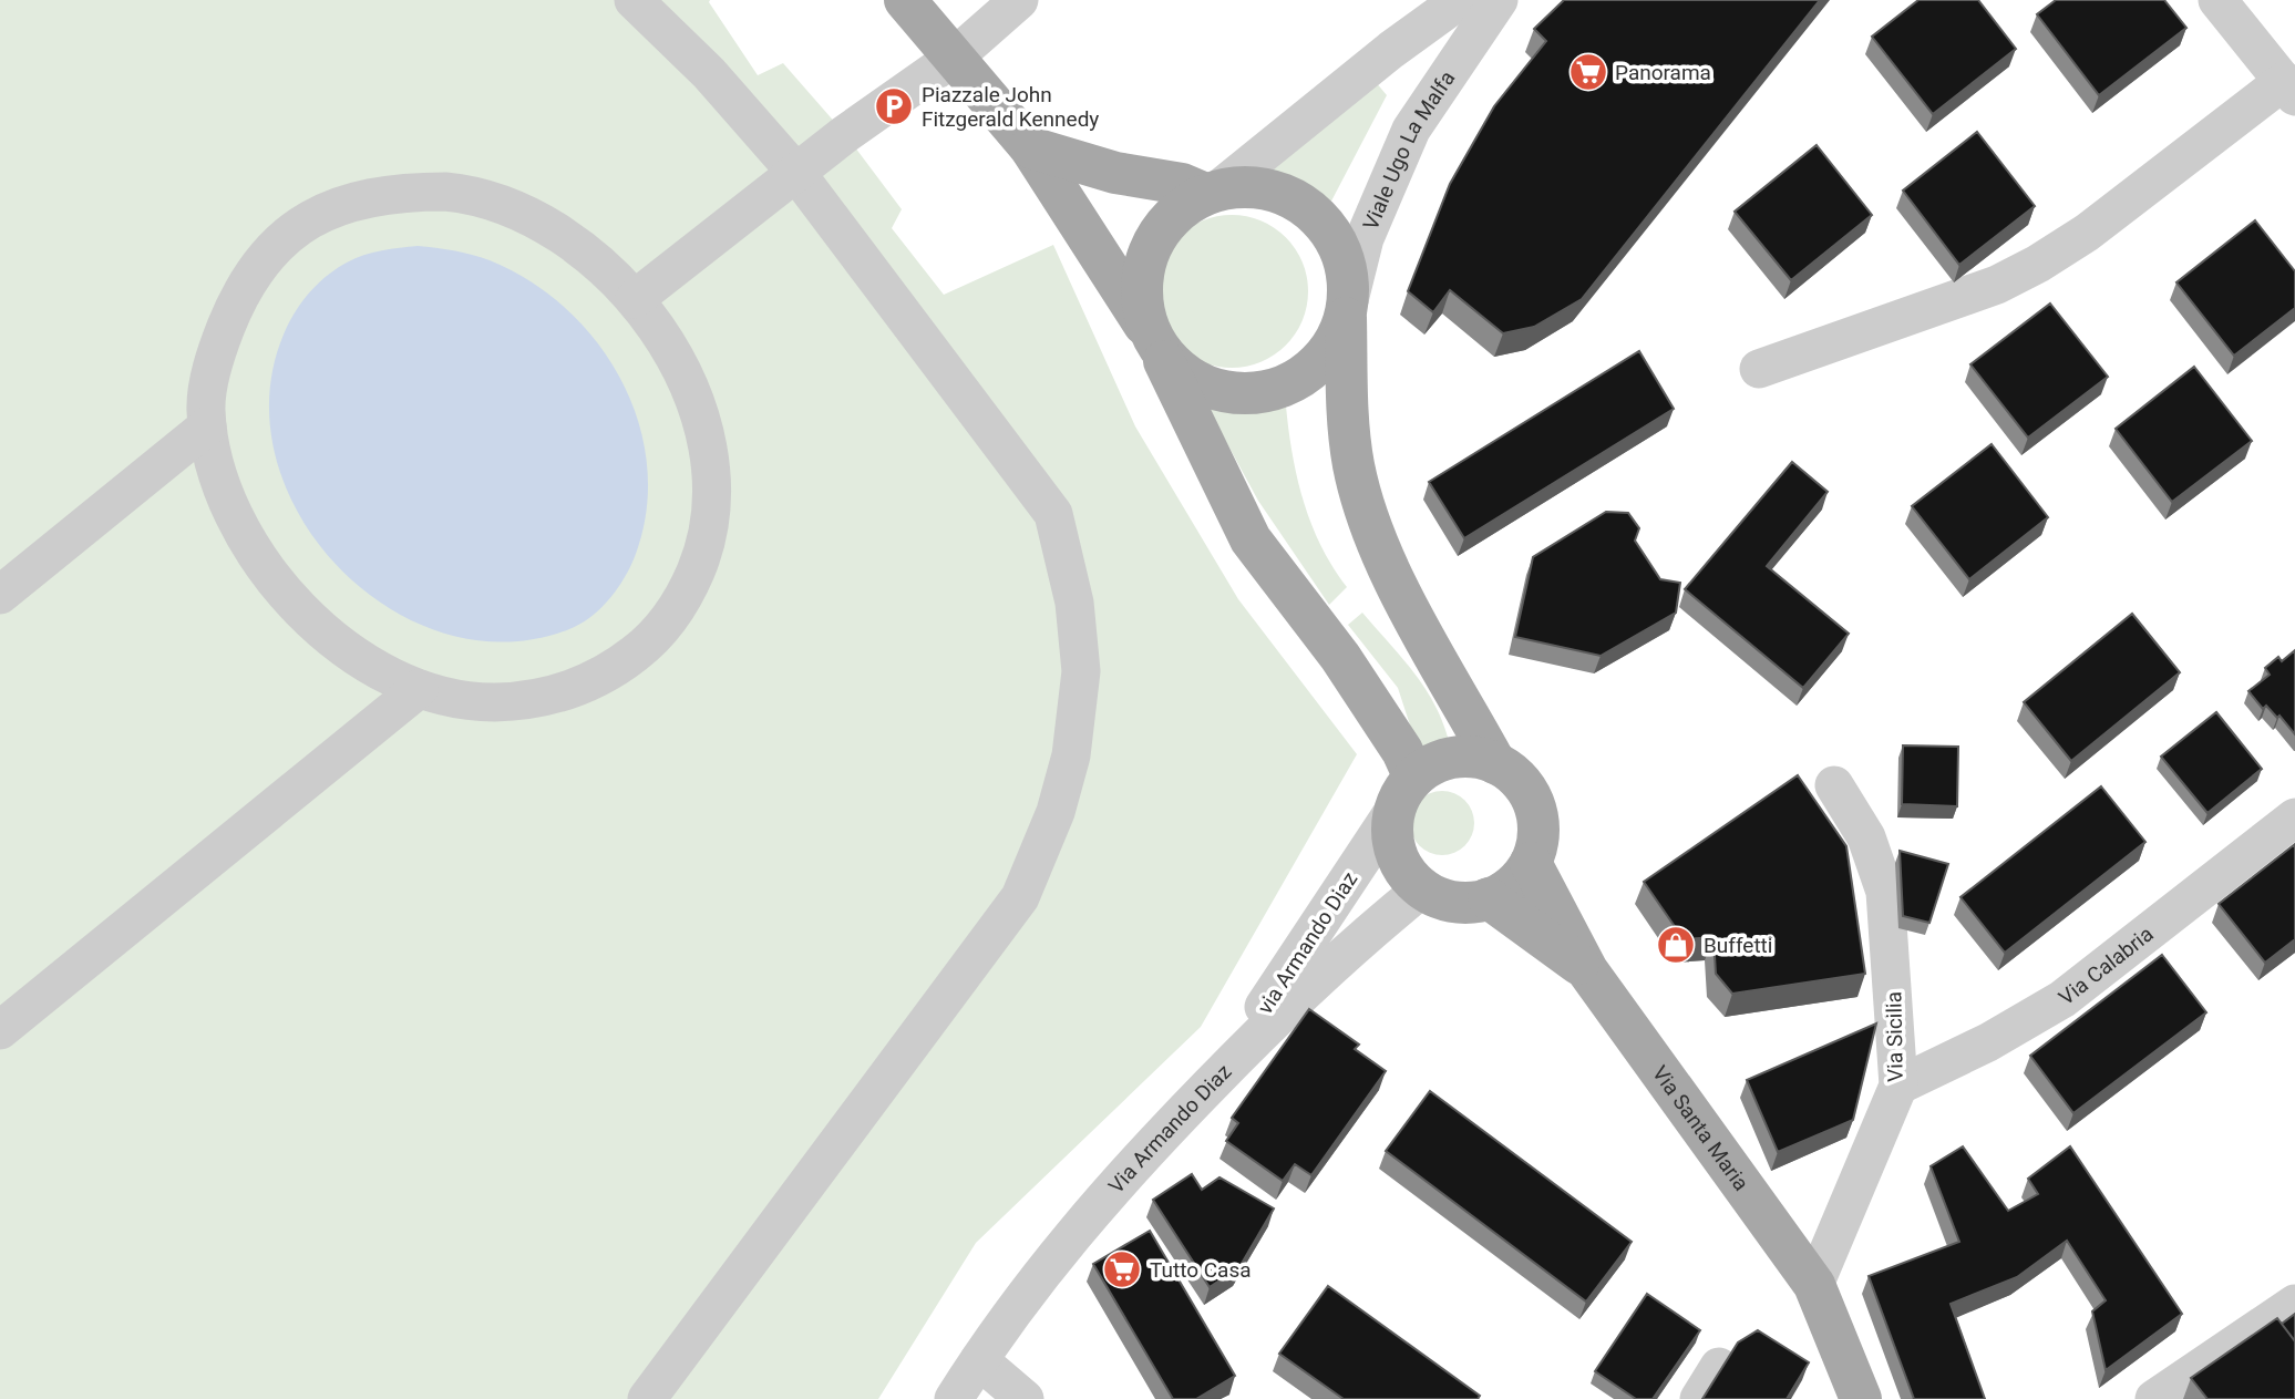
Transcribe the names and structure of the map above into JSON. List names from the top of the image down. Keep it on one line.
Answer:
{"streets":{"main road":["Via Santa Maria"],"street":["Viale Ugo La Malfa","via Armando Diaz","Via Calabria","Via Sicilia","Via Armando Diaz"]},"crossings":[["via Armando Diaz","Via Armando Diaz"],["via Armando Diaz","Via Santa Maria"],["Via Calabria","Via Sicilia"],["Via Sicilia","Via Santa Maria"],["Via Armando Diaz","Via Santa Maria"]],"places":{"supermarket":["Panorama","Tutto Casa"],"parking":["Piazzale John Fitzgerald Kennedy"],"shop":["Buffetti"]}}
